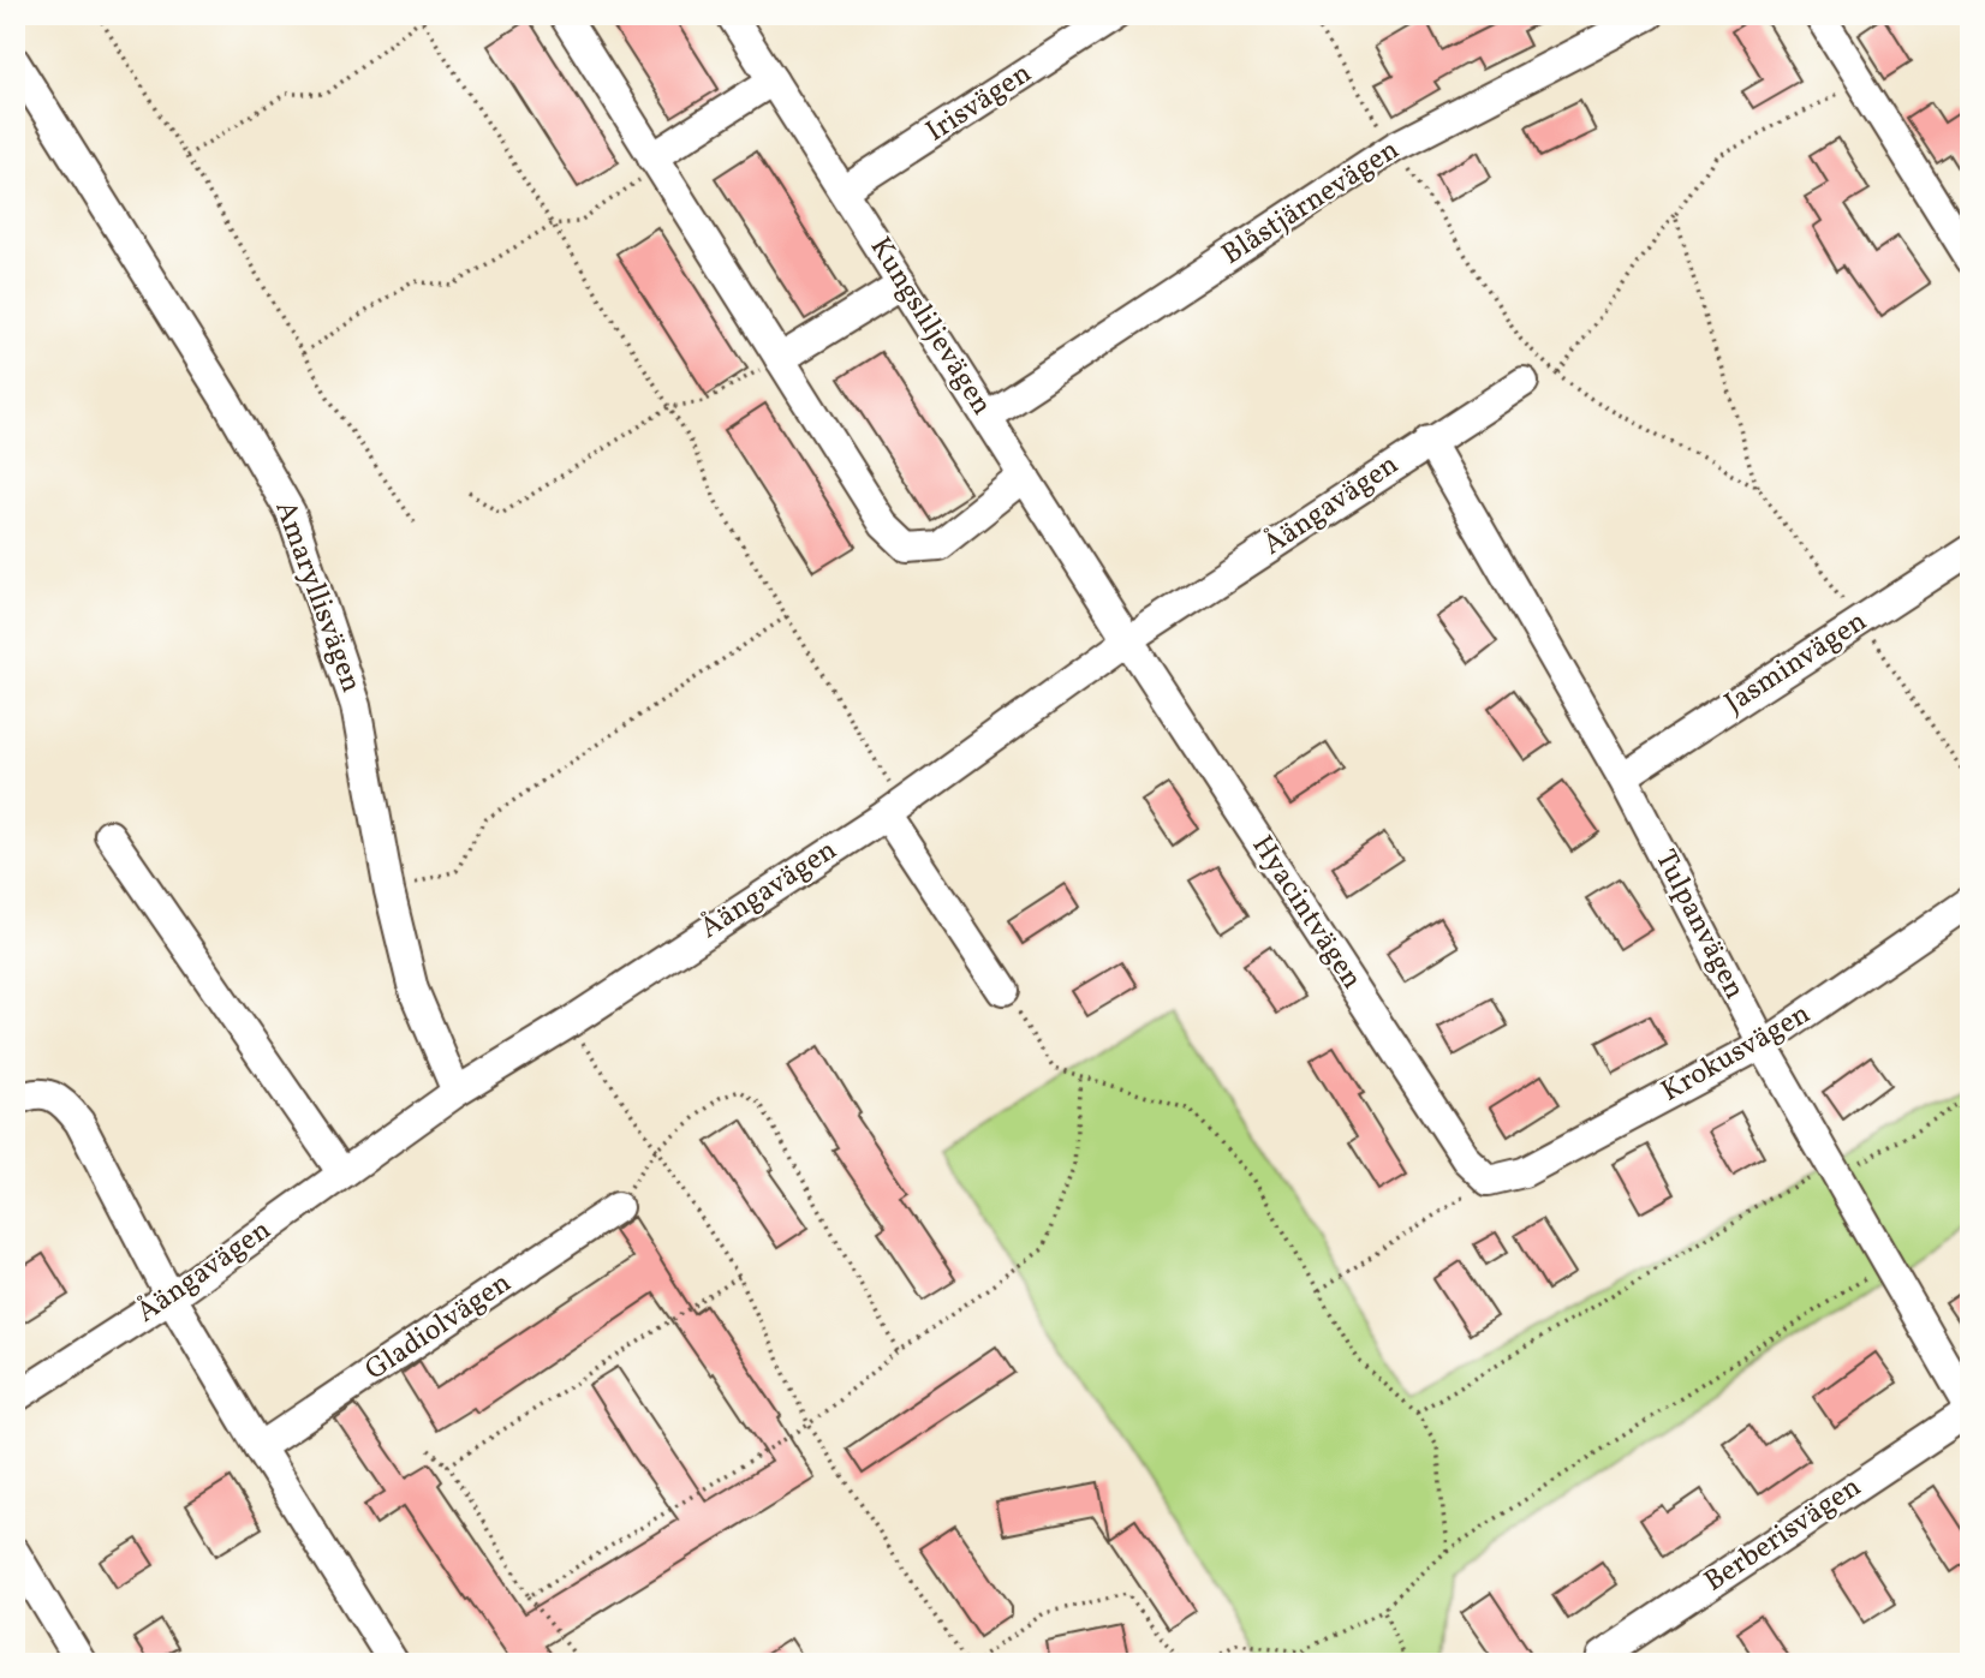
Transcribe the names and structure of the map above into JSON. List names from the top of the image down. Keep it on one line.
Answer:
{"streets":{"street":["Irisvägen","Blåstjärnevägen","Kungsliljevägen","Åängavägen","Amaryllisvägen","Jasminvägen","Hyacintvägen","Tulpanvägen","Krokusvägen","Gladiolvägen","Berberisvägen"]},"crossings":[["Irisvägen","Kungsliljevägen"],["Blåstjärnevägen","Kungsliljevägen"],["Kungsliljevägen","Åängavägen"],["Kungsliljevägen","Hyacintvägen"],["Åängavägen","Amaryllisvägen"],["Åängavägen","Hyacintvägen"],["Åängavägen","Tulpanvägen"],["Jasminvägen","Tulpanvägen"],["Hyacintvägen","Krokusvägen"],["Tulpanvägen","Krokusvägen"],["Tulpanvägen","Berberisvägen"]]}
